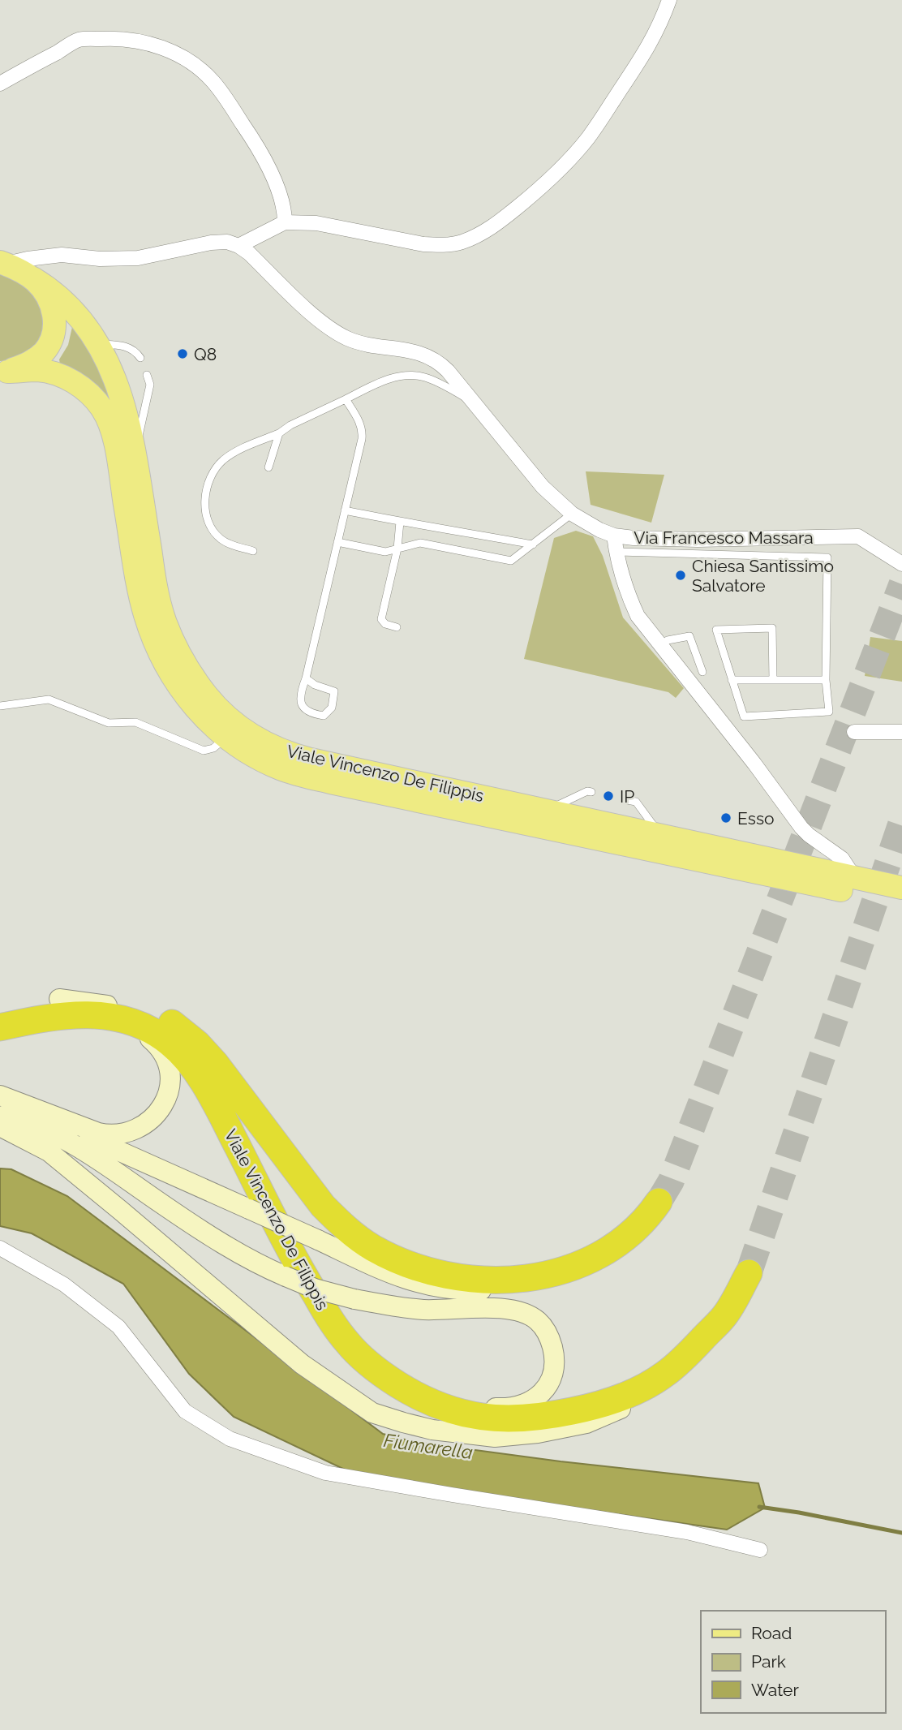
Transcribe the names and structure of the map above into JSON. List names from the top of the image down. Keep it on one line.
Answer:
{"streets":{"highway":["Viale Vincenzo De Filippis"],"street":["Via Francesco Massara"]},"water":["Fiumarella"],"places":["Q8","Chiesa Santissimo Salvatore","IP","Esso"],"legend":["Road","Park","Water"]}
